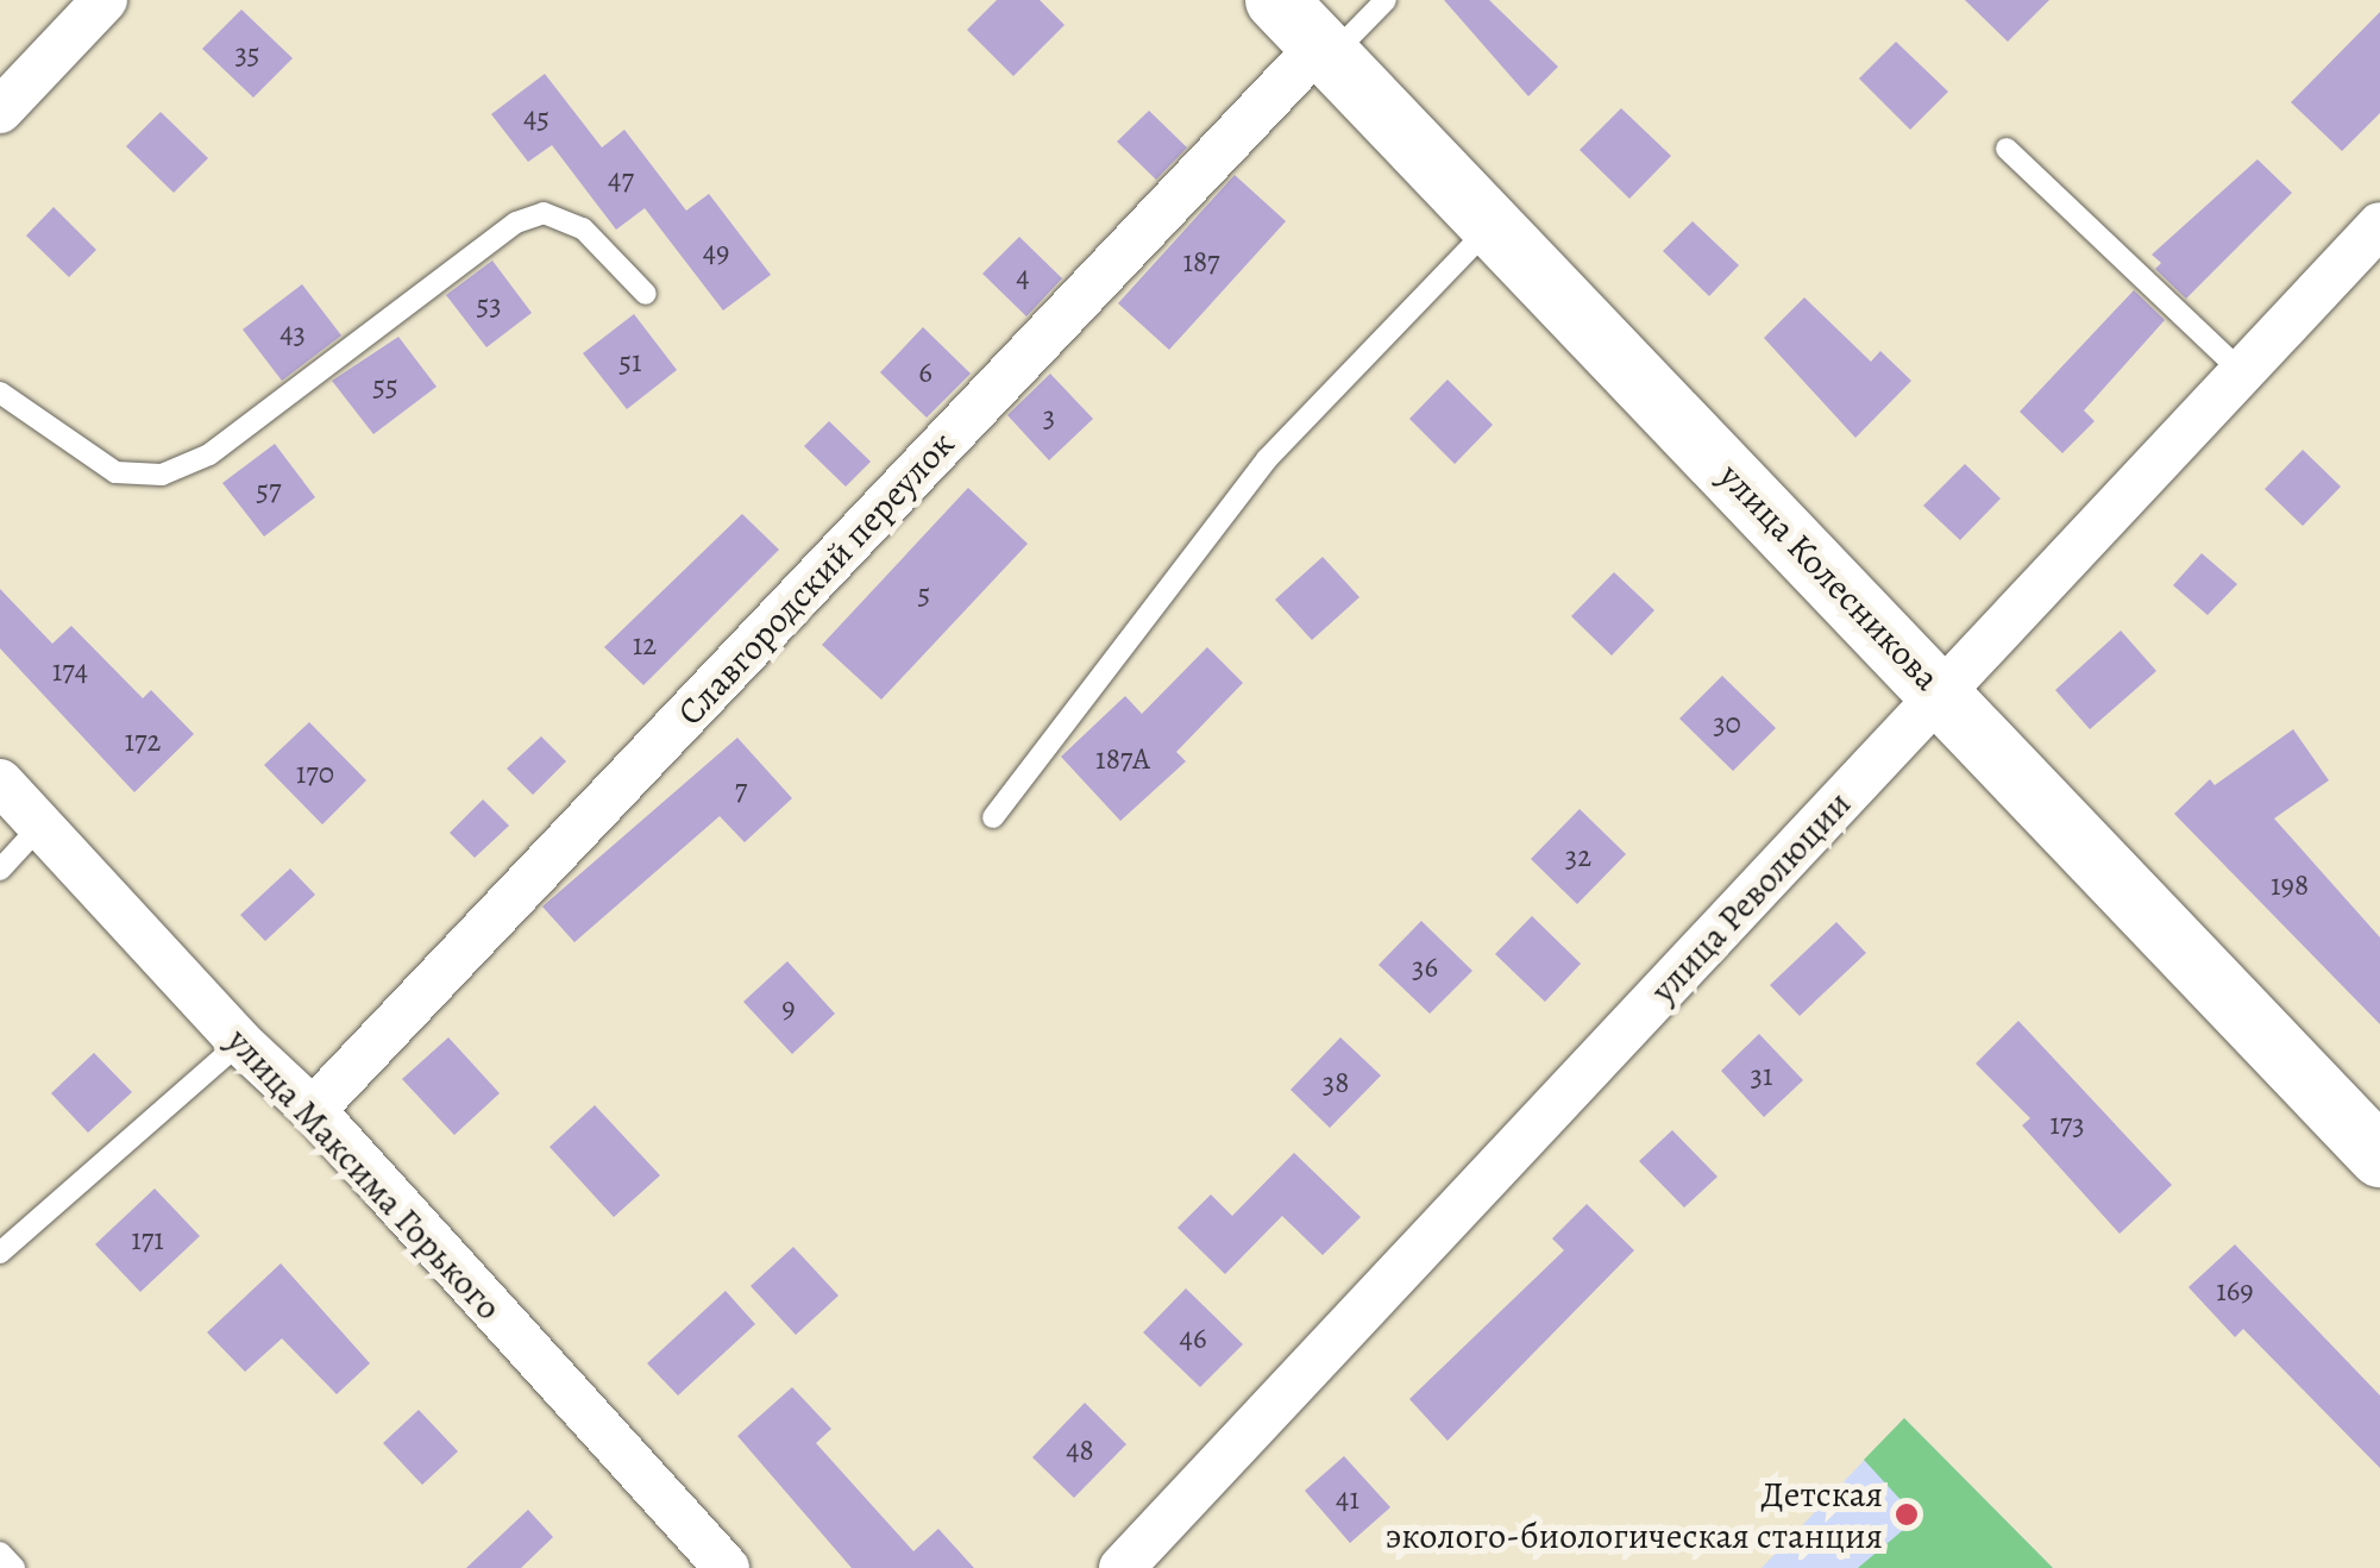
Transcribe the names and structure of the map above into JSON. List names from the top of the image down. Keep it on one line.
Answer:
{"streets":{"street":["улица Колесникова","Славгородский переулок","улица Революции","улица Максима Горького"]},"crossings":[["улица Колесникова","Славгородский переулок"],["улица Колесникова","улица Революции"],["Славгородский переулок","улица Максима Горького"]],"places":["Детская эколого-биологическая станция"],"house_numbers":["35","45","47","49","187","4","53","43","51","6","55","3","57","5","12","174","30","172","187А","170","7","32","198","36","9","31","38","173","171","169","46","48","41"]}
